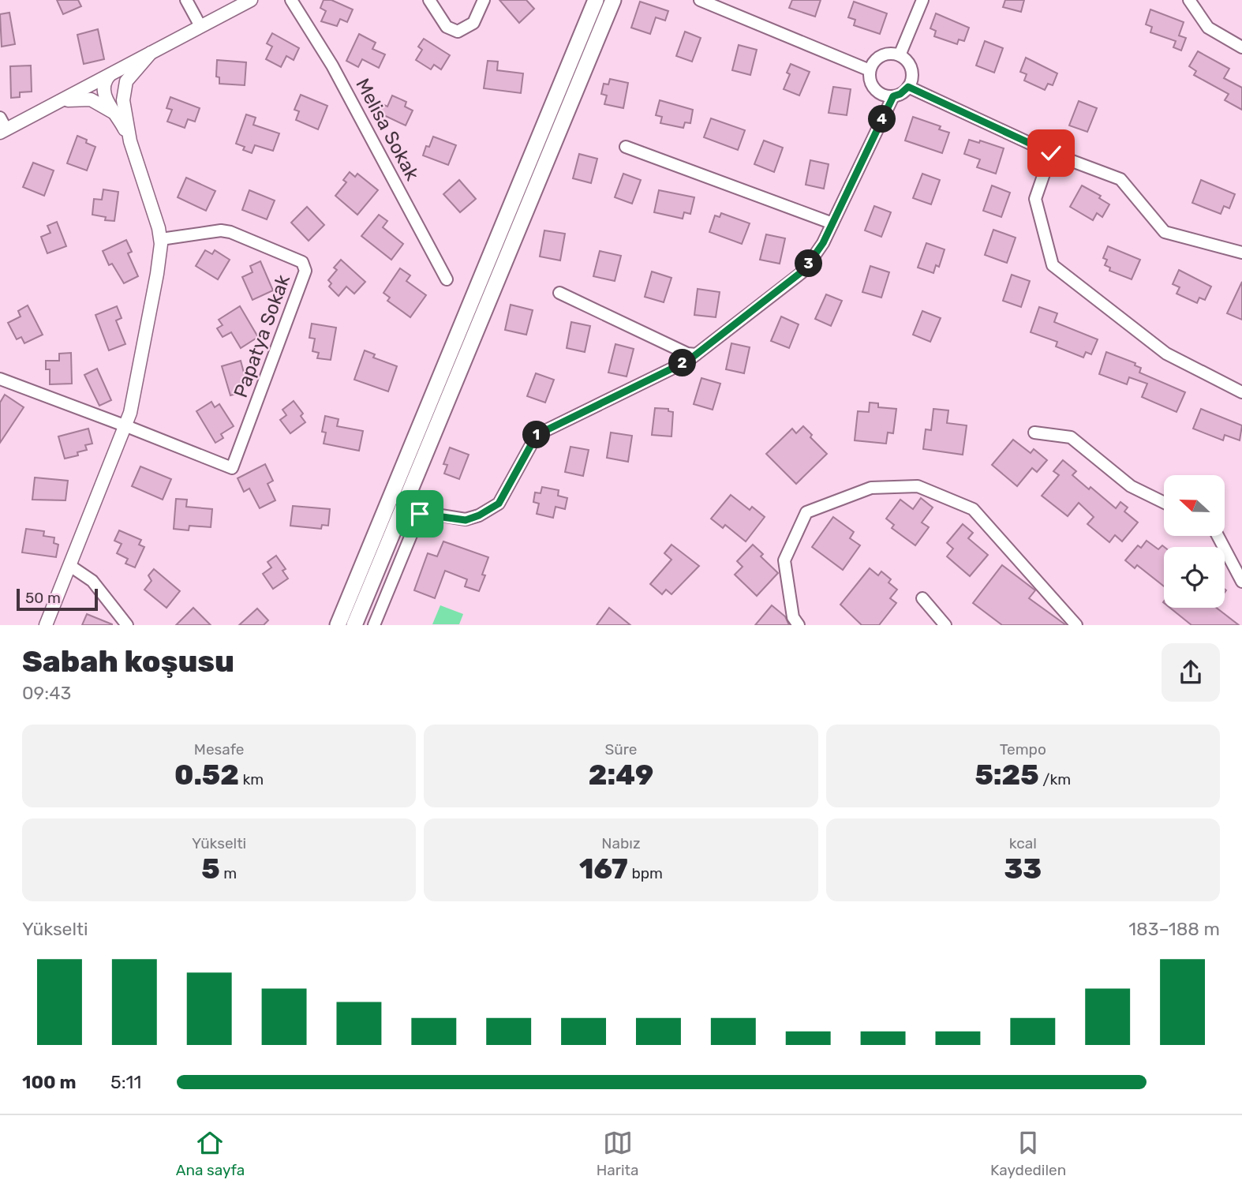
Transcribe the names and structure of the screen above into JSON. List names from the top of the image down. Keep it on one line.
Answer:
{"streets":{"street":["Melisa Sokak","Papatya Sokak"]},"scale_bar":"50 m","north":"left","page":{"pins":["4","3","2","1"],"scale":"50 m","heading":["Sabah koşusu","09:43"],"stats":[["Mesafe","0.52 km"],["Süre","2:49"],["Tempo","5:25 /km"],["Yükselti","5 m"],["Nabız","167 bpm"],["kcal","33"]],"chart":["Yükselti","183–188 m"],"list":[{"name":"100 m","note":"5:11"}],"tabs":["Ana sayfa","Harita","Kaydedilen"]}}
